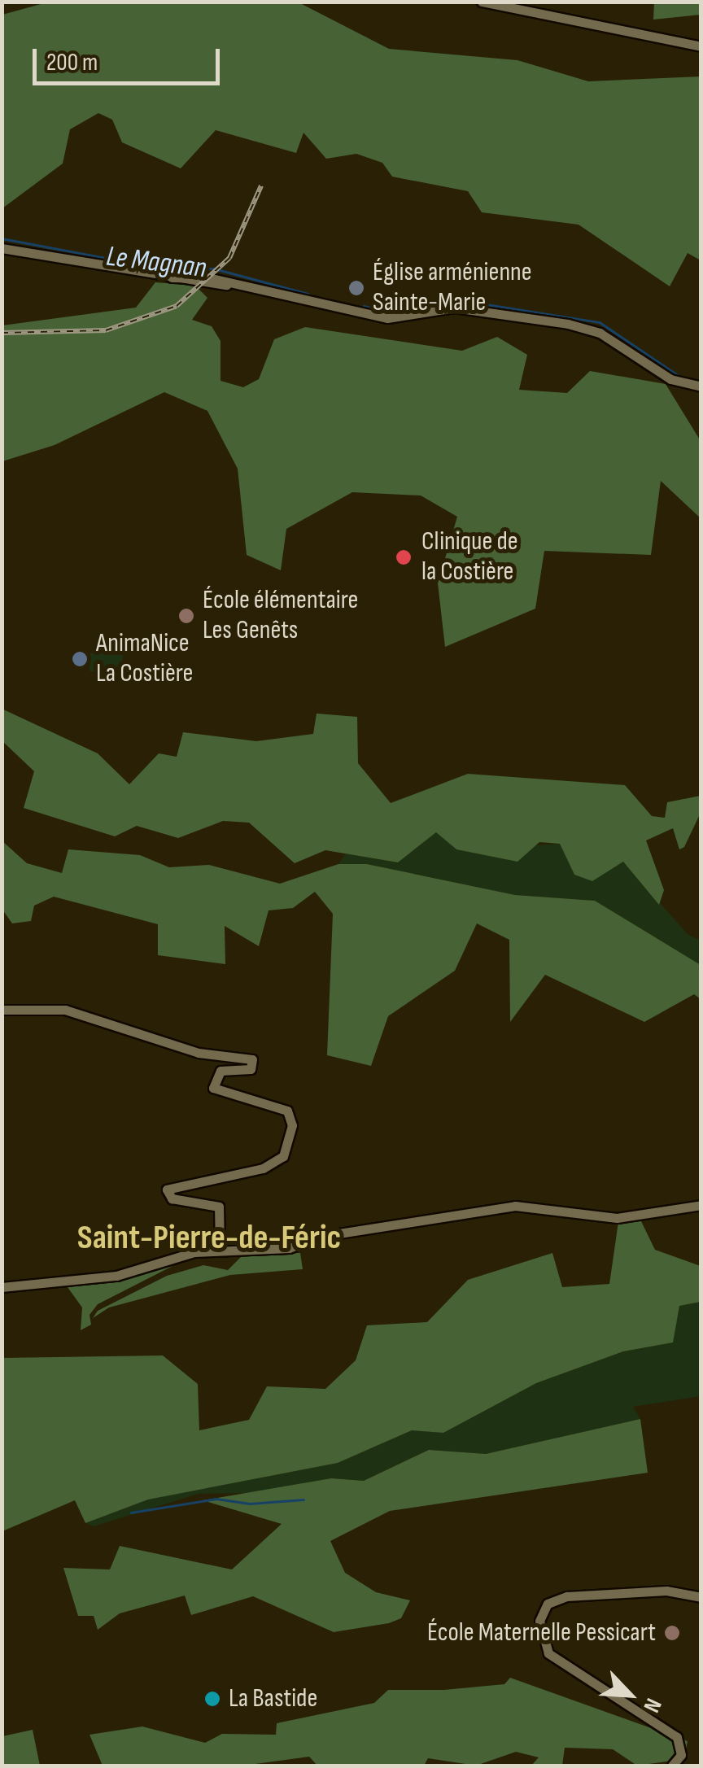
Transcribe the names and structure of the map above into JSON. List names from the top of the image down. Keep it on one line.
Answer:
{"districts":["Saint-Pierre-de-Féric"],"water":["Le Magnan"],"places":["Église arménienne Sainte-Marie","Clinique de la Costière","École élémentaire Les Genêts","AnimaNice La Costière","École Maternelle Pessicart","La Bastide"],"scale_bar":"200 m","north":"bottom right"}
